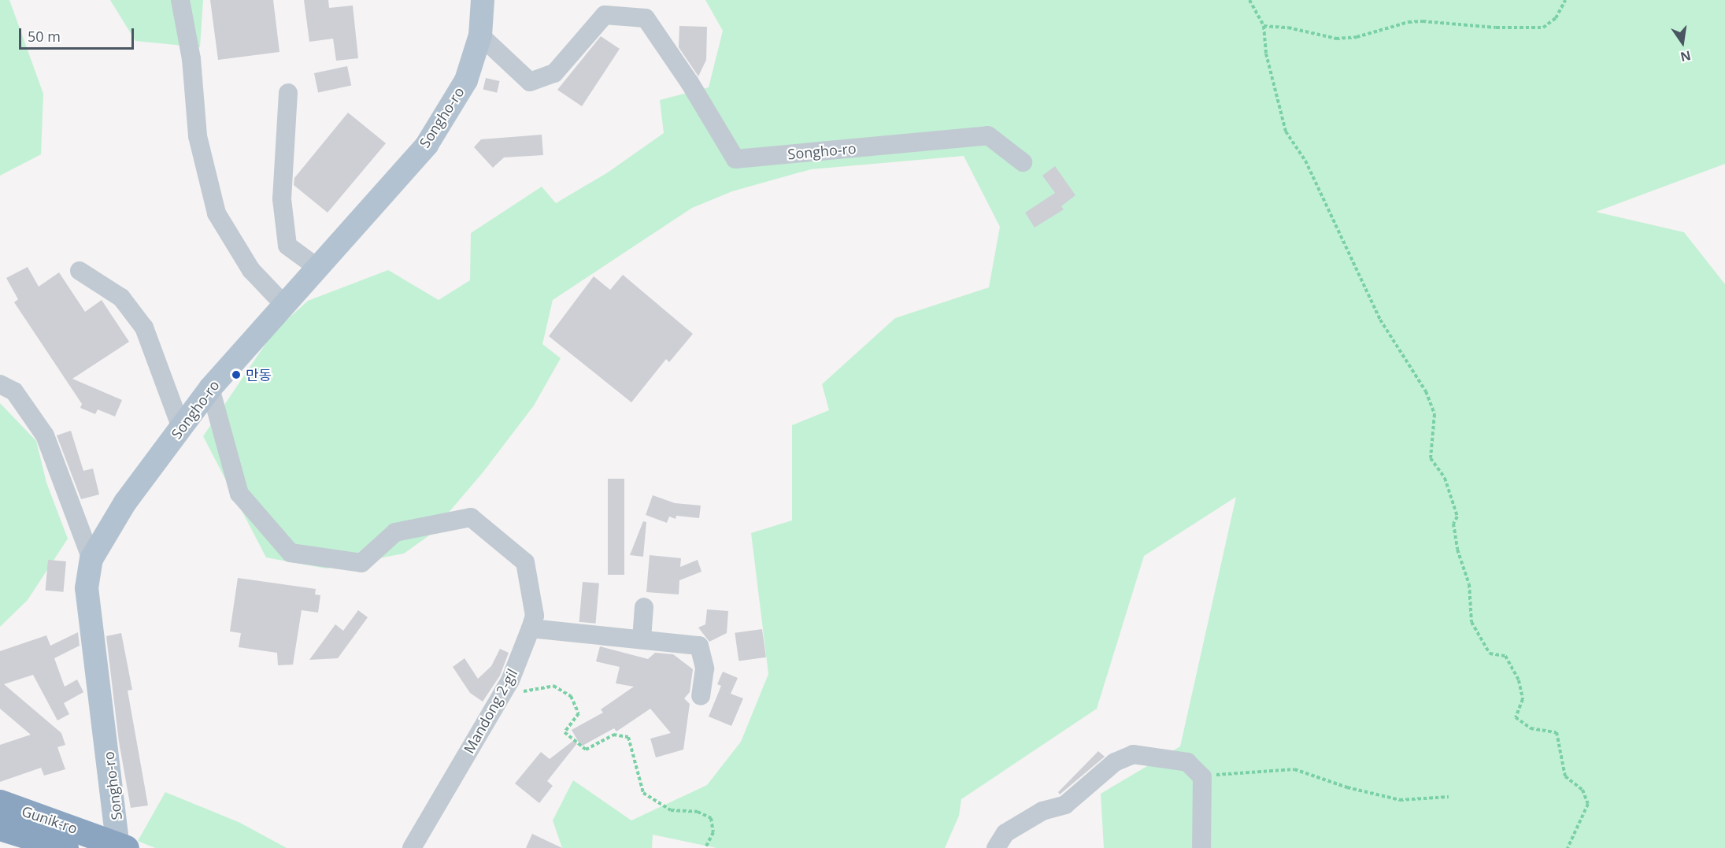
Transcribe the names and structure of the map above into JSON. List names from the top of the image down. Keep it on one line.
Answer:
{"streets":{"highway":["Gunik-ro"],"main road":["Songho-ro"],"street":["Mandong 2-gil"]},"crossings":[["Songho-ro","Mandong 2-gil"]],"places":["만동"],"scale_bar":"50 m","north":"bottom"}
